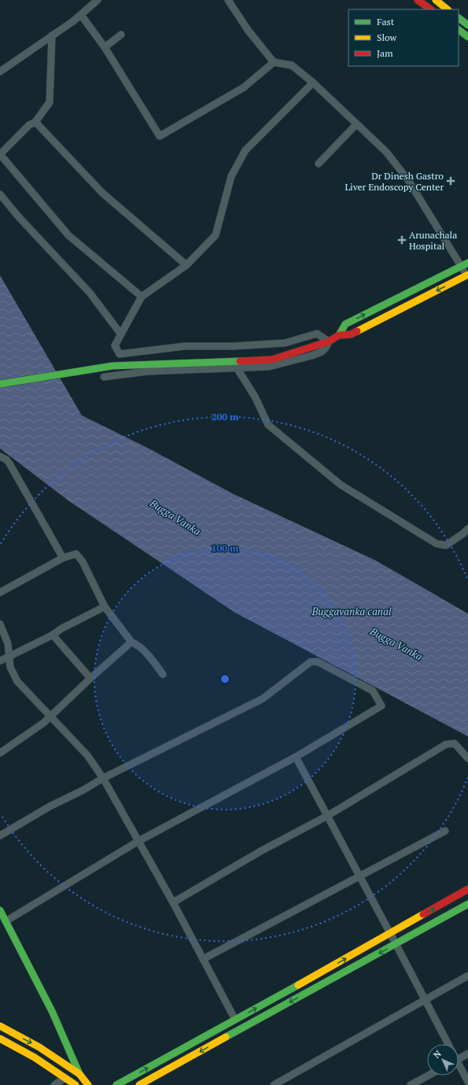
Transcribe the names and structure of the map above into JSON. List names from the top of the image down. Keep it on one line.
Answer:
{"water":["Bugga Vanka","Buggavanka canal"],"places":{"health":["Dr Dinesh Gastro Liver Endoscopy Center","Arunachala Hospital"]},"legend":["Fast","Slow","Jam"],"north":"top left","rings":["200 m","100 m"]}
